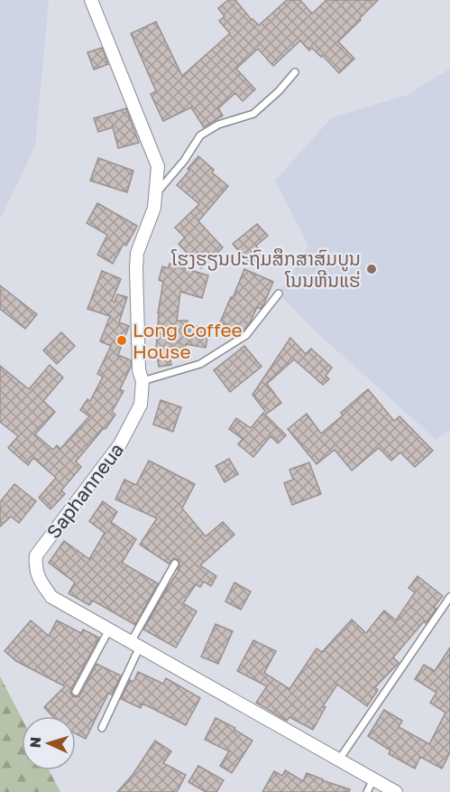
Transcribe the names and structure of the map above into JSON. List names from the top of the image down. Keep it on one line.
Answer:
{"streets":{"street":["Saphanneua"]},"places":["ໂຮງຮຽນປະຖົມສຶກສາສົມບູນ ໂນນຫີນແຮ່","Long Coffee House"],"north":"left"}
